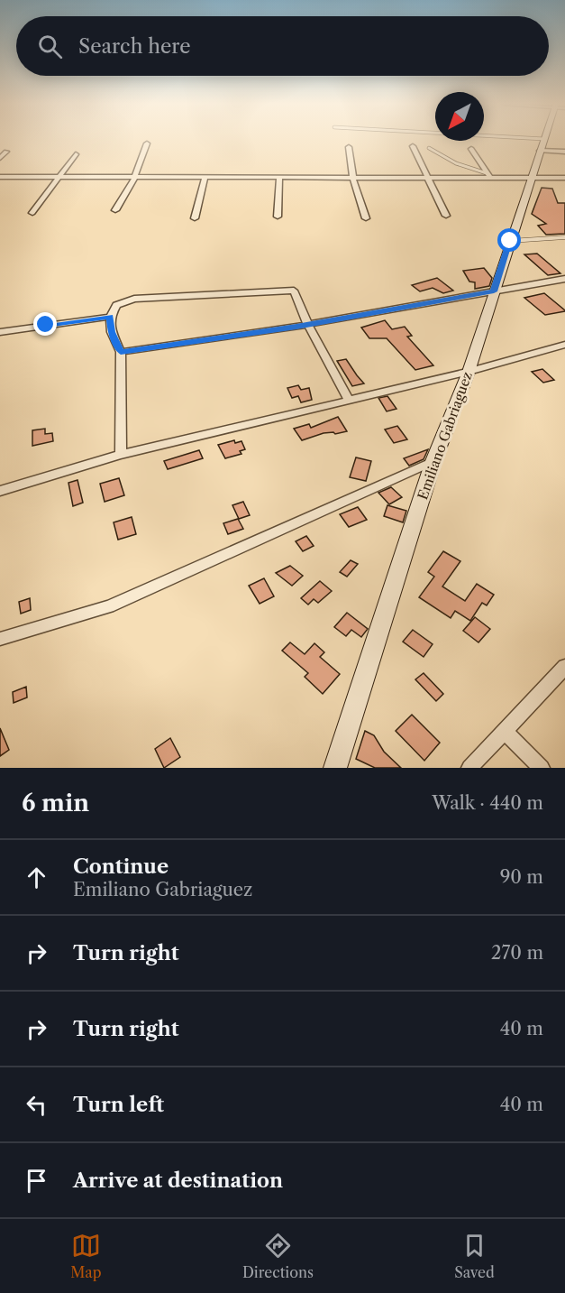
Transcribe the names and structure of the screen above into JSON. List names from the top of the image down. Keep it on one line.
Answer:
{"streets":{"main road":["Emiliano Gabriaguez"]},"north":"bottom left","page":{"search":"Search here","heading":["6 min","Walk · 440 m"],"list":[["Continue","Emiliano Gabriaguez","90 m"],["Turn right","270 m"],["Turn right","40 m"],["Turn left","40 m"],"Arrive at destination"],"nav":["Map","Directions","Saved"]}}
